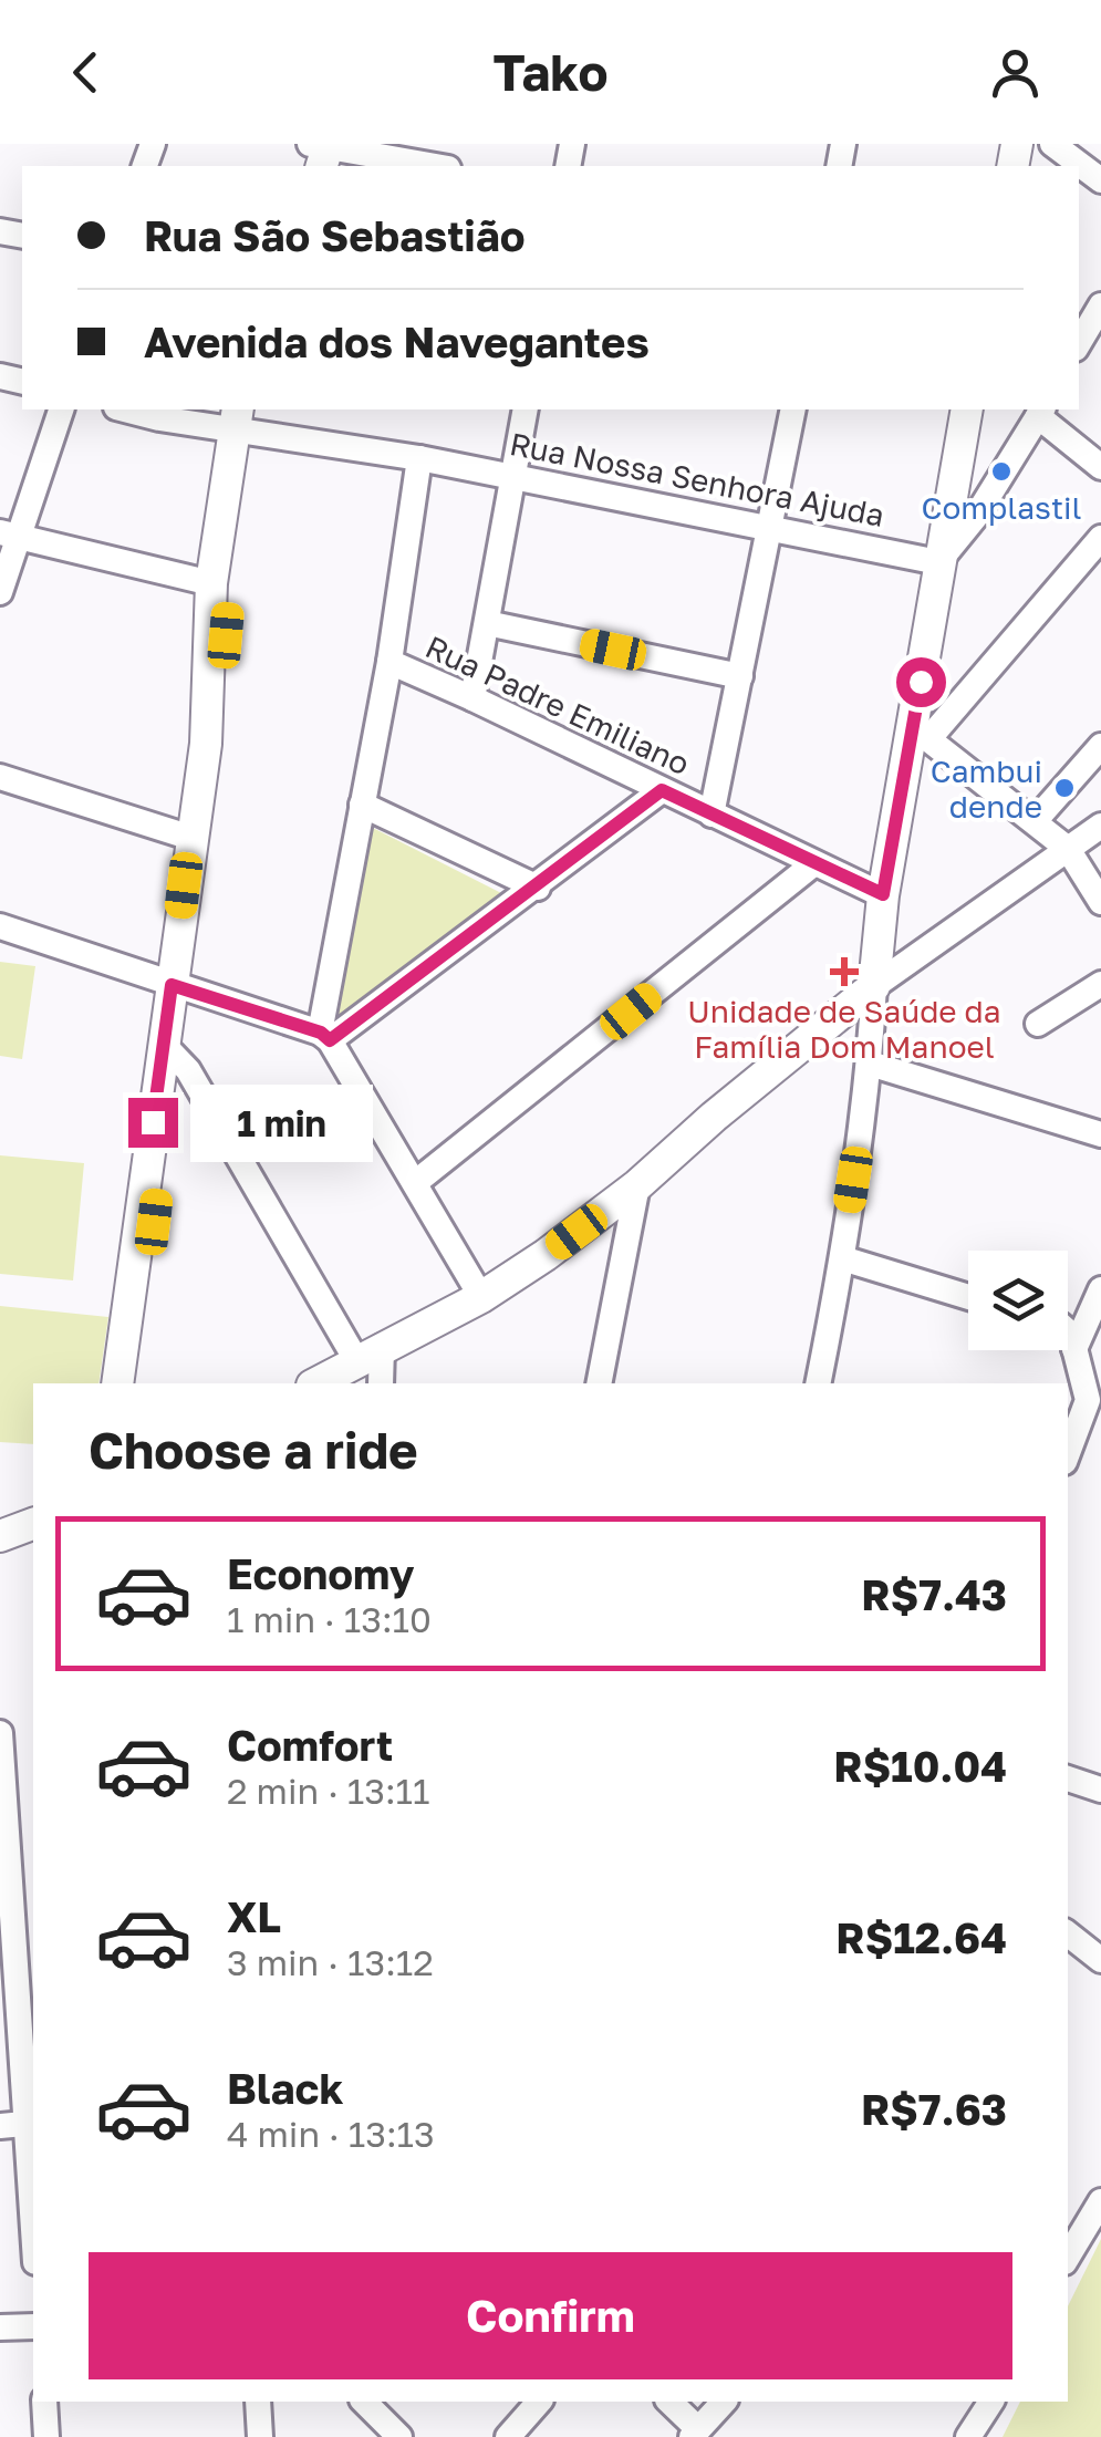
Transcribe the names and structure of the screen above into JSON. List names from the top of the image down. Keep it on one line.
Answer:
{"streets":{"street":["Rua Nossa Senhora Ajuda","Rua Padre Emiliano"]},"crossings":[["Rua Nossa Senhora Ajuda","Rua Padre Emiliano"]],"places":{"other":["Complastil","Cambui dende"],"health":["Unidade de Saúde da Família Dom Manoel"]},"page":{"header":"Tako","banner":["Rua São Sebastião","Avenida dos Navegantes"],"bubble":"1 min","heading":"Choose a ride","list":[{"name":"Economy","note":"1 min · 13:10","value":"R$7.43"},{"name":"Comfort","note":"2 min · 13:11","value":"R$10.04"},{"name":"XL","note":"3 min · 13:12","value":"R$12.64"},{"name":"Black","note":"4 min · 13:13","value":"R$7.63"}],"buttons":"Confirm"}}
